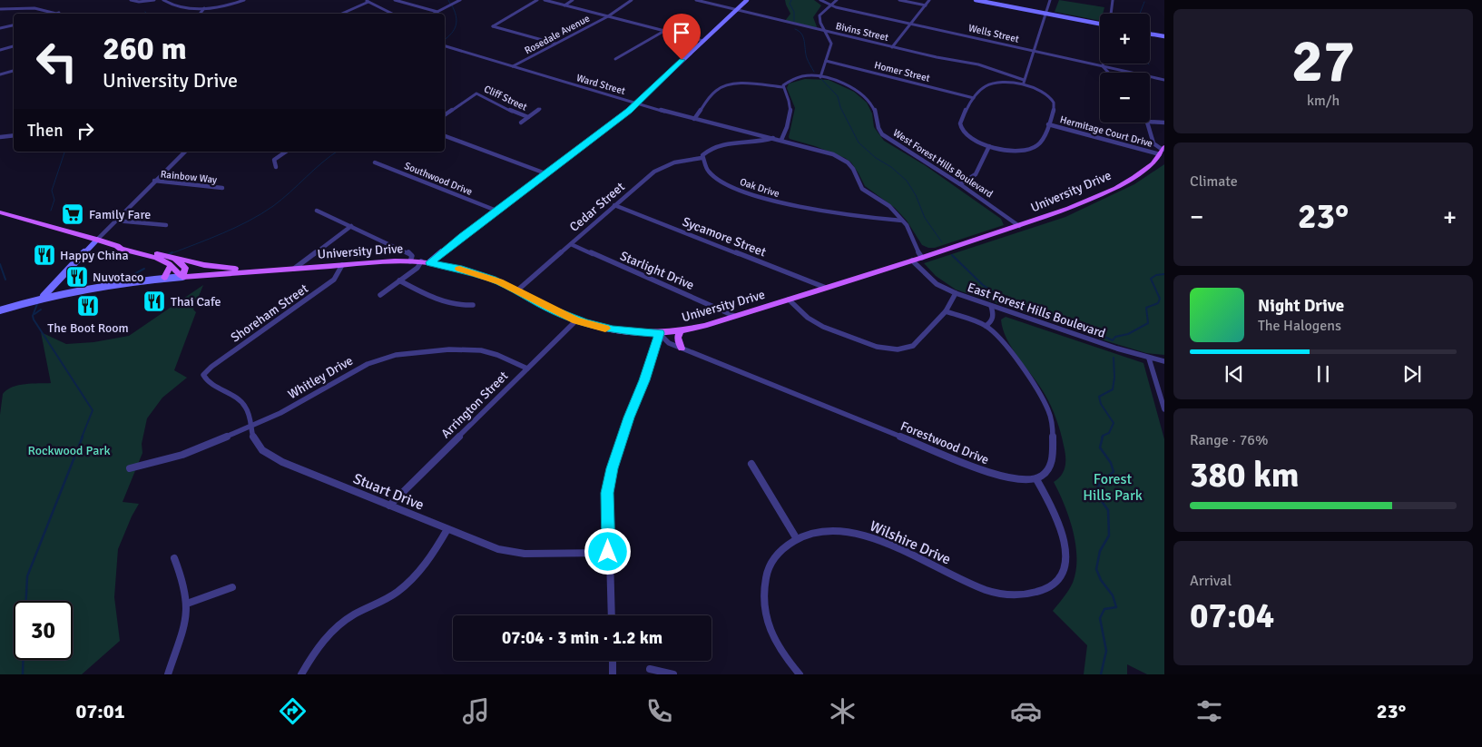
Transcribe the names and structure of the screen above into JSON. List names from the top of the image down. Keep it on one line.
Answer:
{"streets":{"main road":["University Drive"],"street":["Bivins Street","Wells Street","Rosedale Avenue","Homer Street","Ward Street","Cliff Street","Hermitage Court Drive","West Forest Hills Boulevard","Rainbow Way","Southwood Drive","Oak Drive","Cedar Street","Sycamore Street","Starlight Drive","East Forest Hills Boulevard","Shoreham Street","Whitley Drive","Arrington Street","Forestwood Drive","Stuart Drive","Wilshire Drive"]},"crossings":[["Rosedale Avenue","Ward Street"],["Homer Street","Hermitage Court Drive"],["Hermitage Court Drive","University Drive"],["West Forest Hills Boulevard","University Drive"],["Oak Drive","Cedar Street"],["University Drive","Cedar Street"],["University Drive","Sycamore Street"],["University Drive","Starlight Drive"],["University Drive","East Forest Hills Boulevard"],["University Drive","Shoreham Street"],["University Drive","Arrington Street"],["University Drive","Forestwood Drive"],["Cedar Street","Sycamore Street"],["Cedar Street","Starlight Drive"],["Shoreham Street","Stuart Drive"],["Whitley Drive","Arrington Street"],["Whitley Drive","Stuart Drive"],["Arrington Street","Stuart Drive"],["Forestwood Drive","Wilshire Drive"]],"parks":["Rockwood Park","Forest Hills Park"],"places":{"supermarket":["Family Fare"],"restaurant":["Happy China","Nuvotaco","Thai Cafe","The Boot Room"]},"page":{"tile":[["27","km/h"],"Climate",["Range · 76%","380 km"],["Arrival","07:04"]],"map_buttons":["+","−"],"turn":["260 m","University Drive"],"then":"Then","heat":["−","23°","+"],"song":["Night Drive","The Halogens"],"limit":"30","trip":"07:04 · 3 min · 1.2 km","tabs":["07:01","23°"]}}
